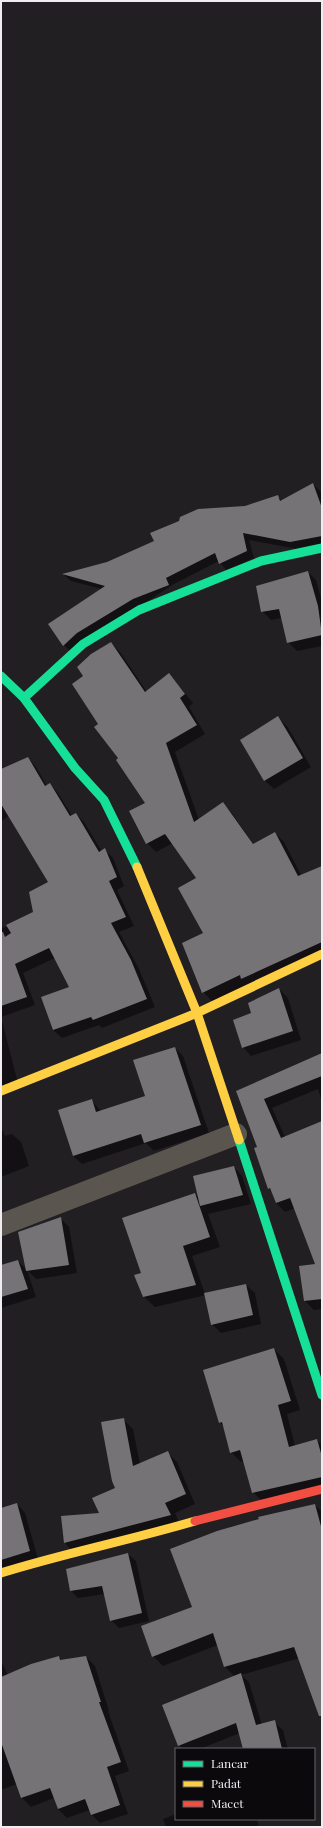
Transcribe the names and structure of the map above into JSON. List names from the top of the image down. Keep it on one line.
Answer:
{"legend":["Lancar","Padat","Macet"]}
